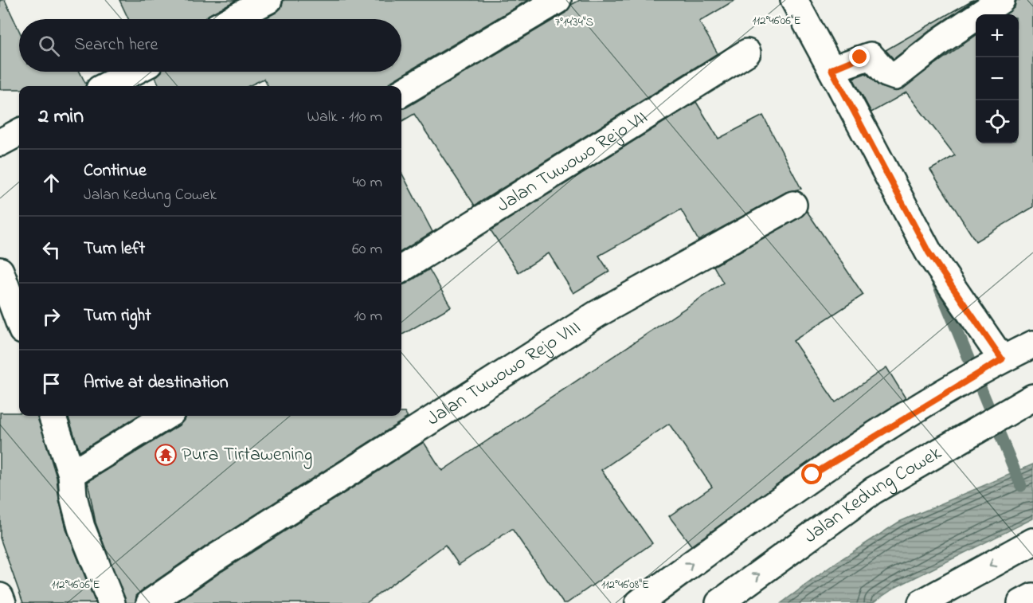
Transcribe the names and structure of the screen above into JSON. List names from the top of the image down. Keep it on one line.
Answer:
{"streets":{"main road":["Jalan Tuwowo Rejo VII","Jalan Tuwowo Rejo VIII","Jalan Kedung Cowek"]},"places":{"temple":["Pura Tirtawening"]},"page":{"map_buttons":["+","−"],"search":"Search here","heading":["2 min","Walk · 110 m"],"list":[["Continue","Jalan Kedung Cowek","40 m"],["Turn left","60 m"],["Turn right","10 m"],"Arrive at destination"]},"coordinates":["112°46'06\"E","7°14'34\"S","112°46'08\"E"]}
